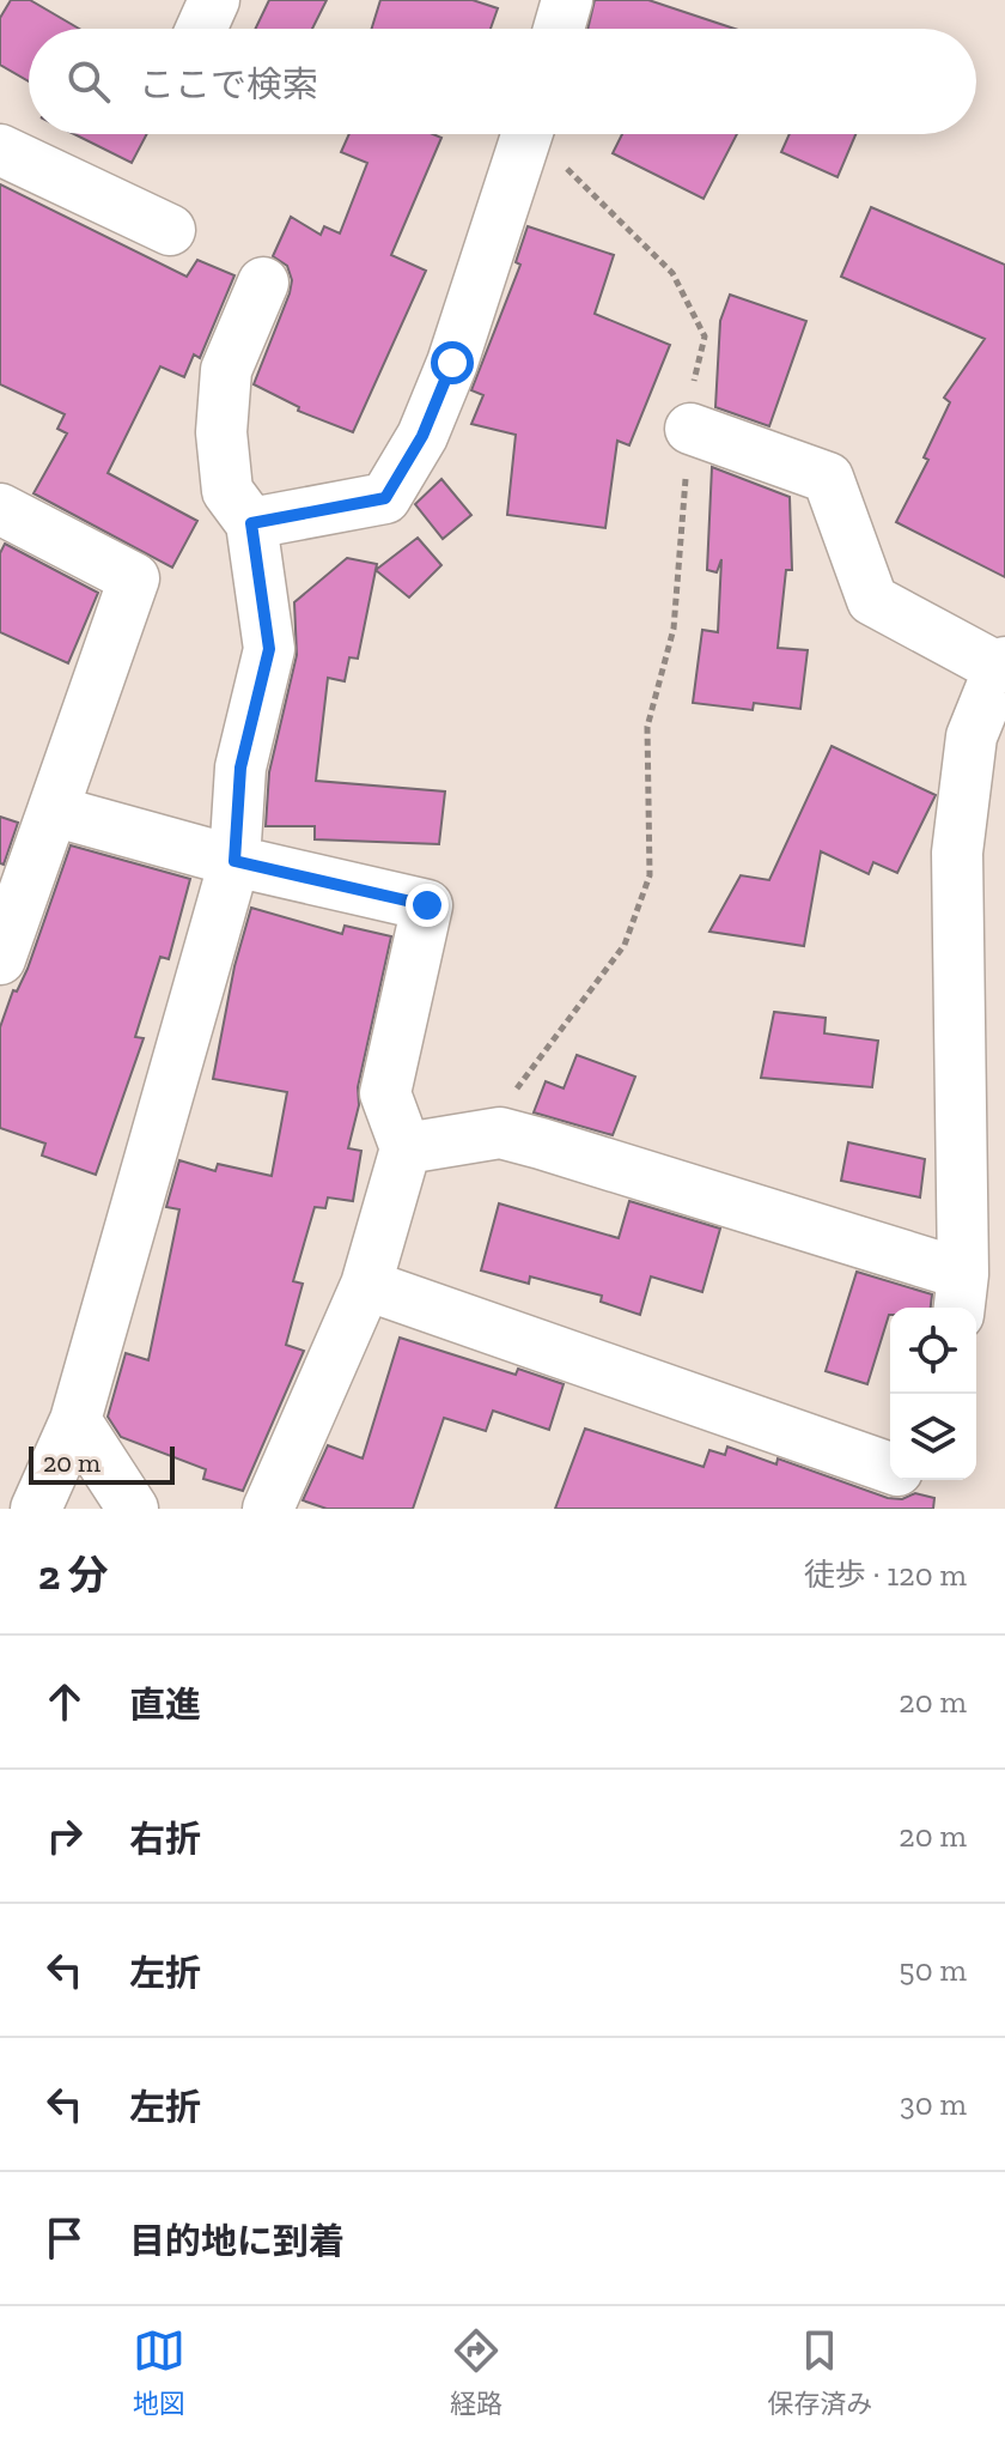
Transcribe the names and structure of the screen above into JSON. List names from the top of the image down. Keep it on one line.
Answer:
{"scale_bar":"20 m","page":{"search":"ここで検索","scale":"20 m","heading":["2 分","徒歩 · 120 m"],"list":[["直進","20 m"],["右折","20 m"],["左折","50 m"],["左折","30 m"],"目的地に到着"],"nav":["地図","経路","保存済み"]}}
